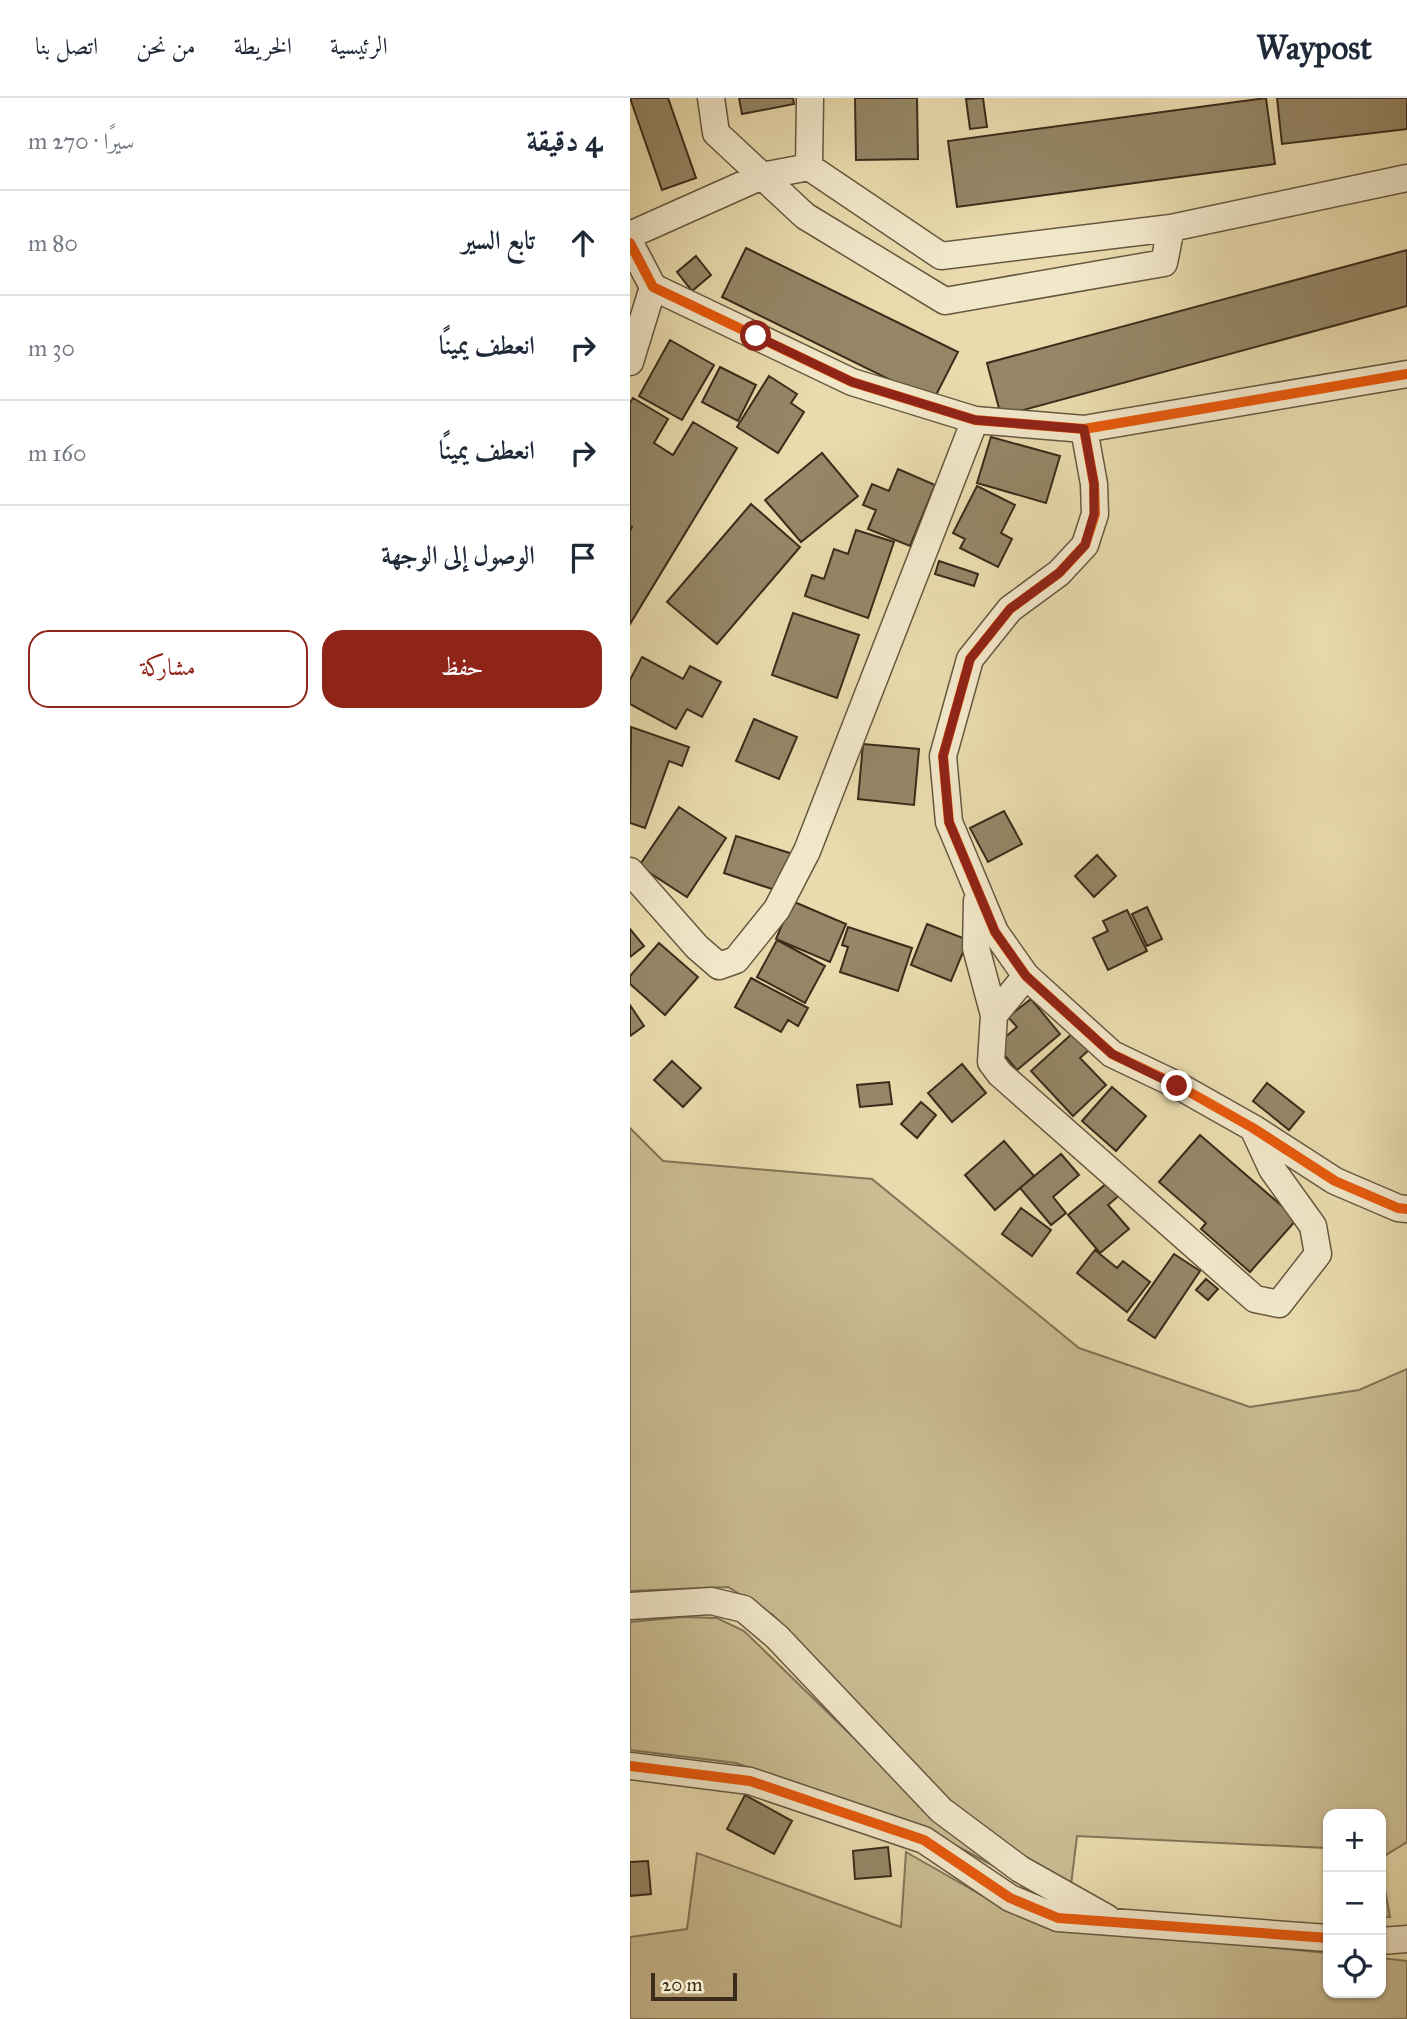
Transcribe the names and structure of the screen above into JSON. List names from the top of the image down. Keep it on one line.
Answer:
{"scale_bar":"20 m","page":{"header":"Waypost","nav":["الرئيسية","الخريطة","من نحن","اتصل بنا"],"heading":["4 دقيقة","سيرًا · 270 m"],"list":[["تابع السير","80 m"],["انعطف يمينًا","30 m"],["انعطف يمينًا","160 m"],"الوصول إلى الوجهة"],"buttons":["حفظ","مشاركة"],"map_buttons":["+","−"],"scale":"20 m"}}
